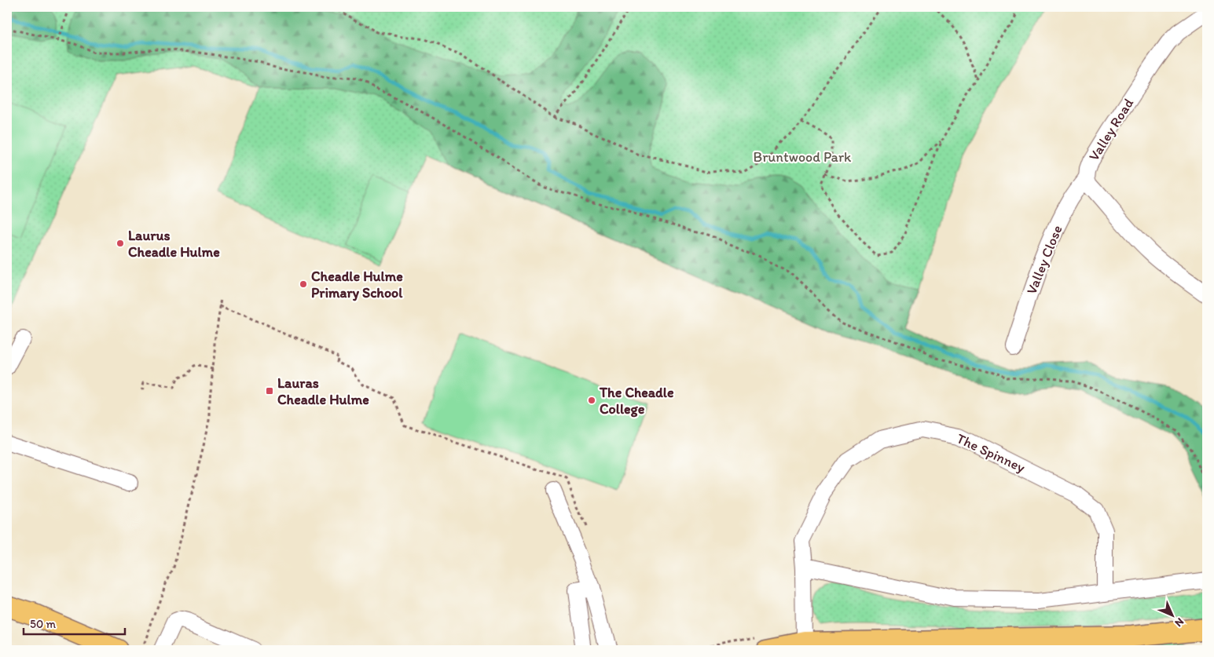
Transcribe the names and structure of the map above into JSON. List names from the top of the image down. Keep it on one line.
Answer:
{"streets":{"street":["Valley Road","Valley Close","The Spinney"]},"crossings":[["Valley Road","Valley Close"]],"parks":["Bruntwood Park"],"places":{"other":["Laurus Cheadle Hulme","Cheadle Hulme Primary School","The Cheadle College"],"transit":["Lauras Cheadle Hulme"]},"scale_bar":"50 m","north":"bottom right"}
